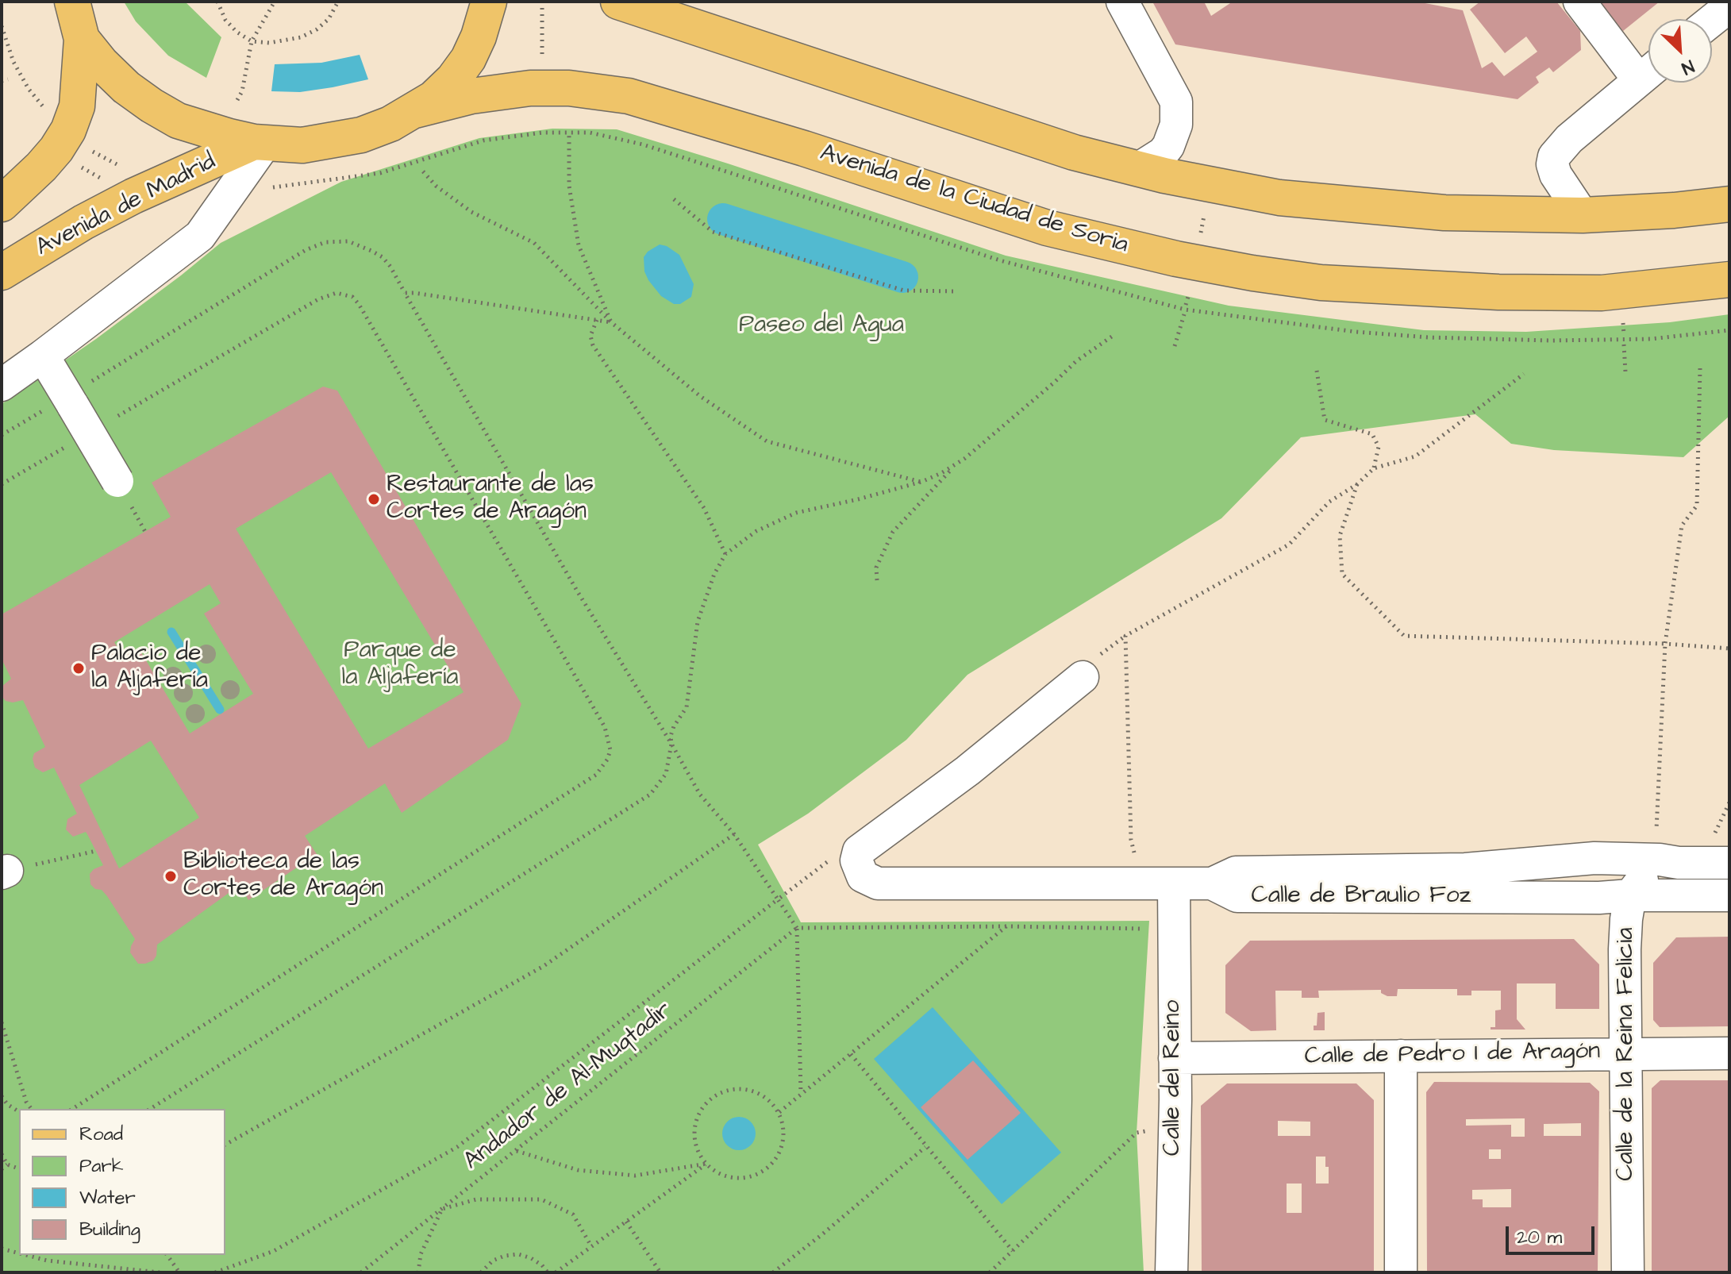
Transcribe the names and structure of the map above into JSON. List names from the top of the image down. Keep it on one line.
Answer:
{"streets":{"main road":["Avenida de la Ciudad de Soria","Avenida de Madrid"],"street":["Calle de Braulio Foz","Calle de la Reina Felicia","Calle de Pedro I de Aragón","Calle del Reino"],"path":["Andador de Al-Muqtadir"]},"crossings":[["Calle de Braulio Foz","Calle de la Reina Felicia"],["Calle de la Reina Felicia","Calle de Pedro I de Aragón"],["Calle de Pedro I de Aragón","Calle del Reino"]],"parks":["Paseo del Agua","Parque de la Aljafería"],"places":["Restaurante de las Cortes de Aragón","Palacio de la Aljafería","Biblioteca de las Cortes de Aragón"],"legend":["Road","Park","Water","Building"],"scale_bar":"20 m","north":"bottom right"}
